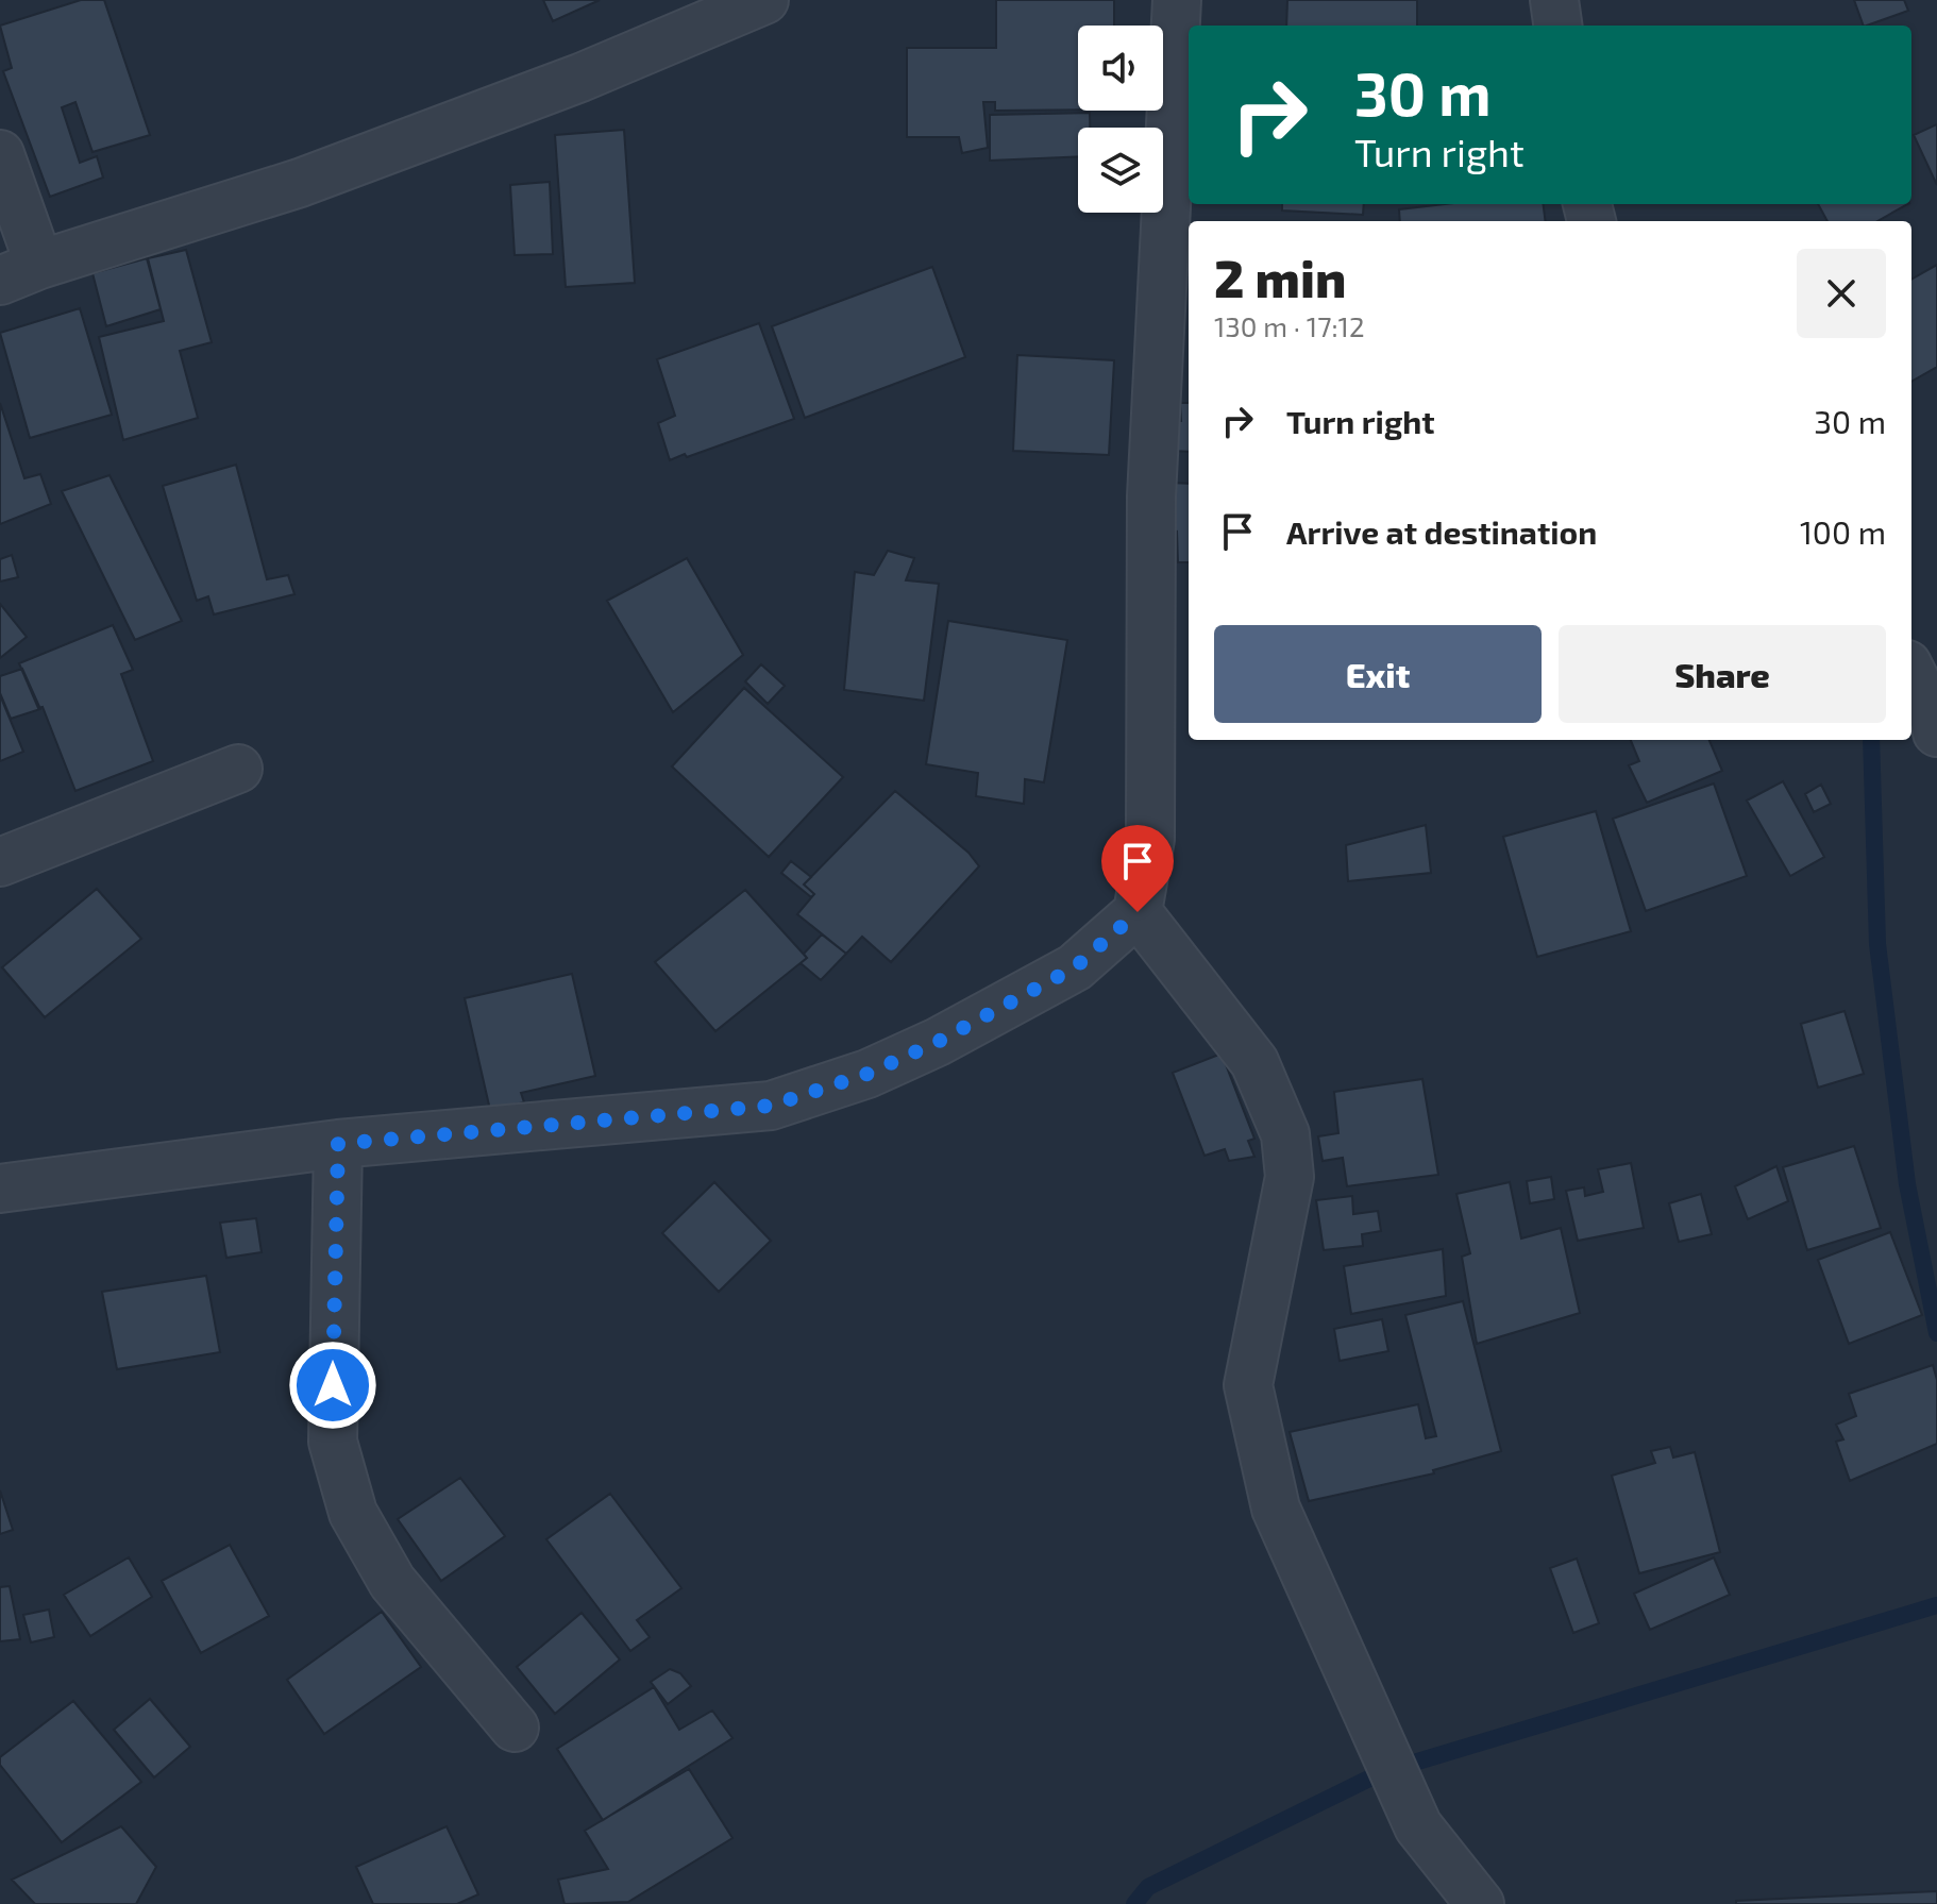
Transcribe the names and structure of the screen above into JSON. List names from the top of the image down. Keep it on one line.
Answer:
{"page":{"turn":["30 m","Turn right"],"heading":["2 min","130 m · 17:12"],"list":[{"name":"Turn right","value":"30 m"},{"name":"Arrive at destination","value":"100 m"}],"buttons":["Exit","Share"]}}
